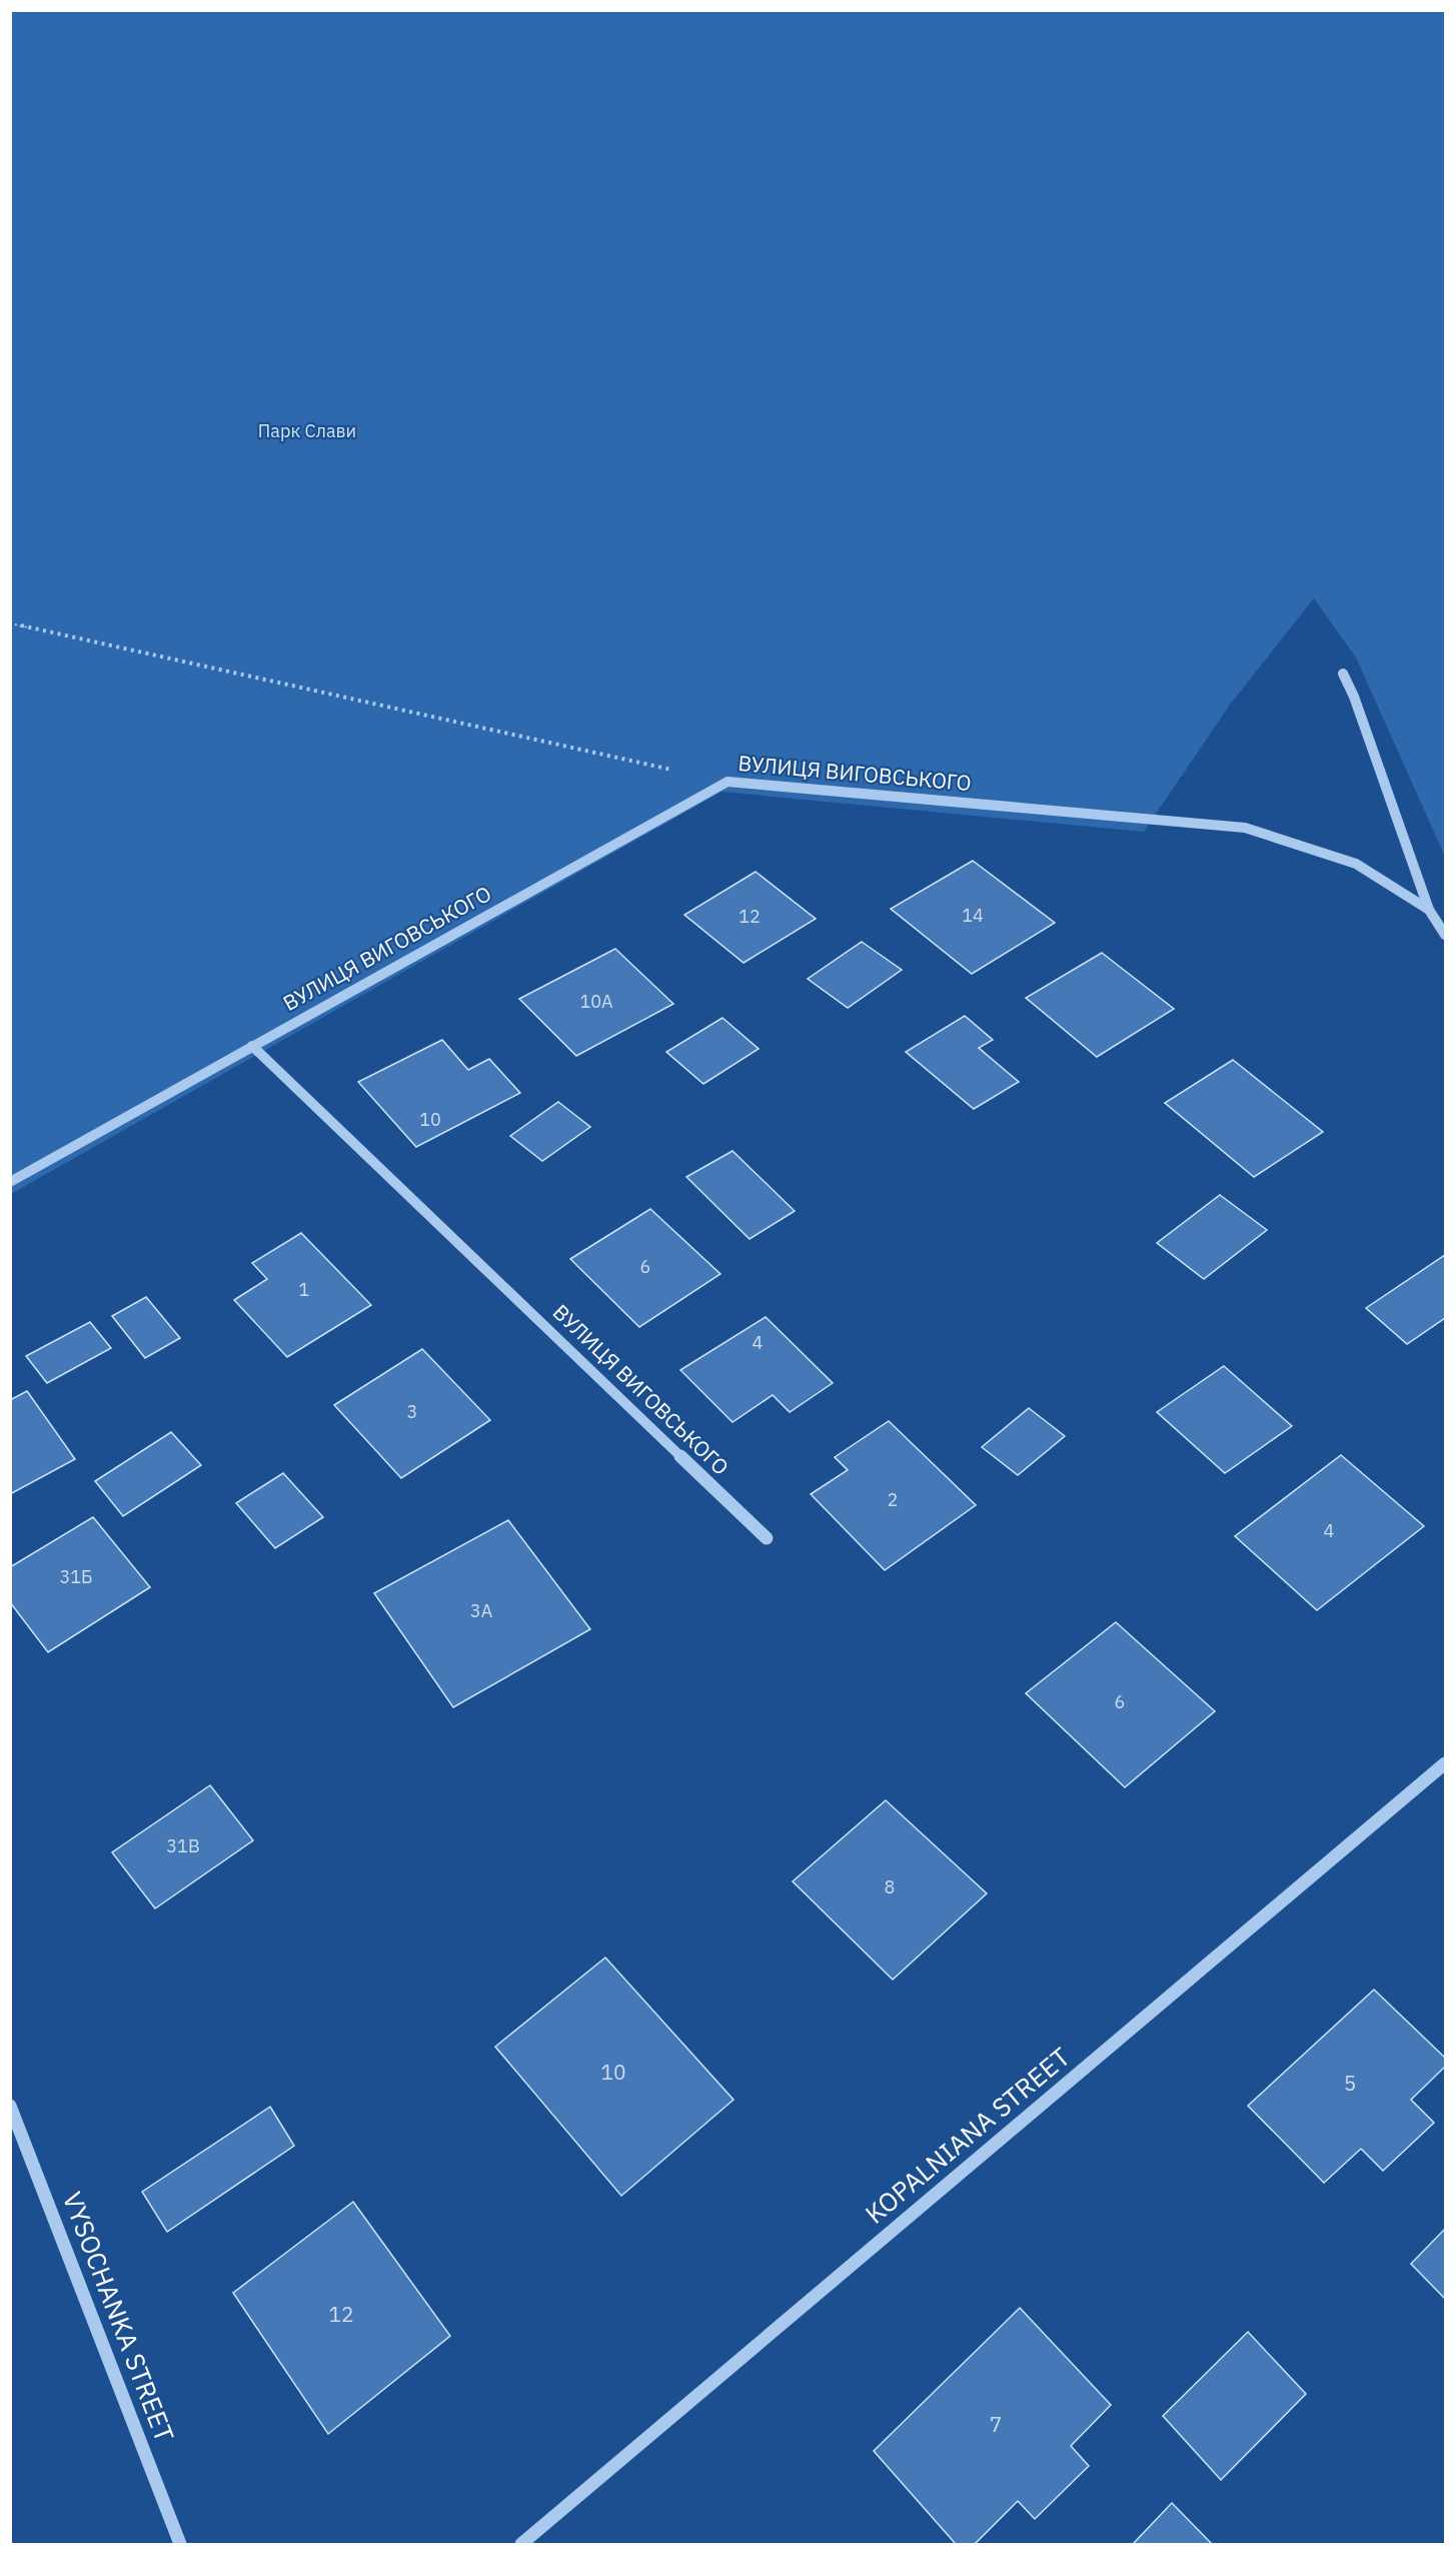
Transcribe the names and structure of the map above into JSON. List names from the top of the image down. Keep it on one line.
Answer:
{"streets":{"street":["ВУЛИЦЯ ВИГОВСЬКОГО","KOPALNIANA STREET","VYSOCHANKA STREET"]},"parks":["Парк Слави"],"house_numbers":["14","12","10А","10","6","1","4","3","2","4","31Б","3А","6","31В","8","10","5","12","7"]}
